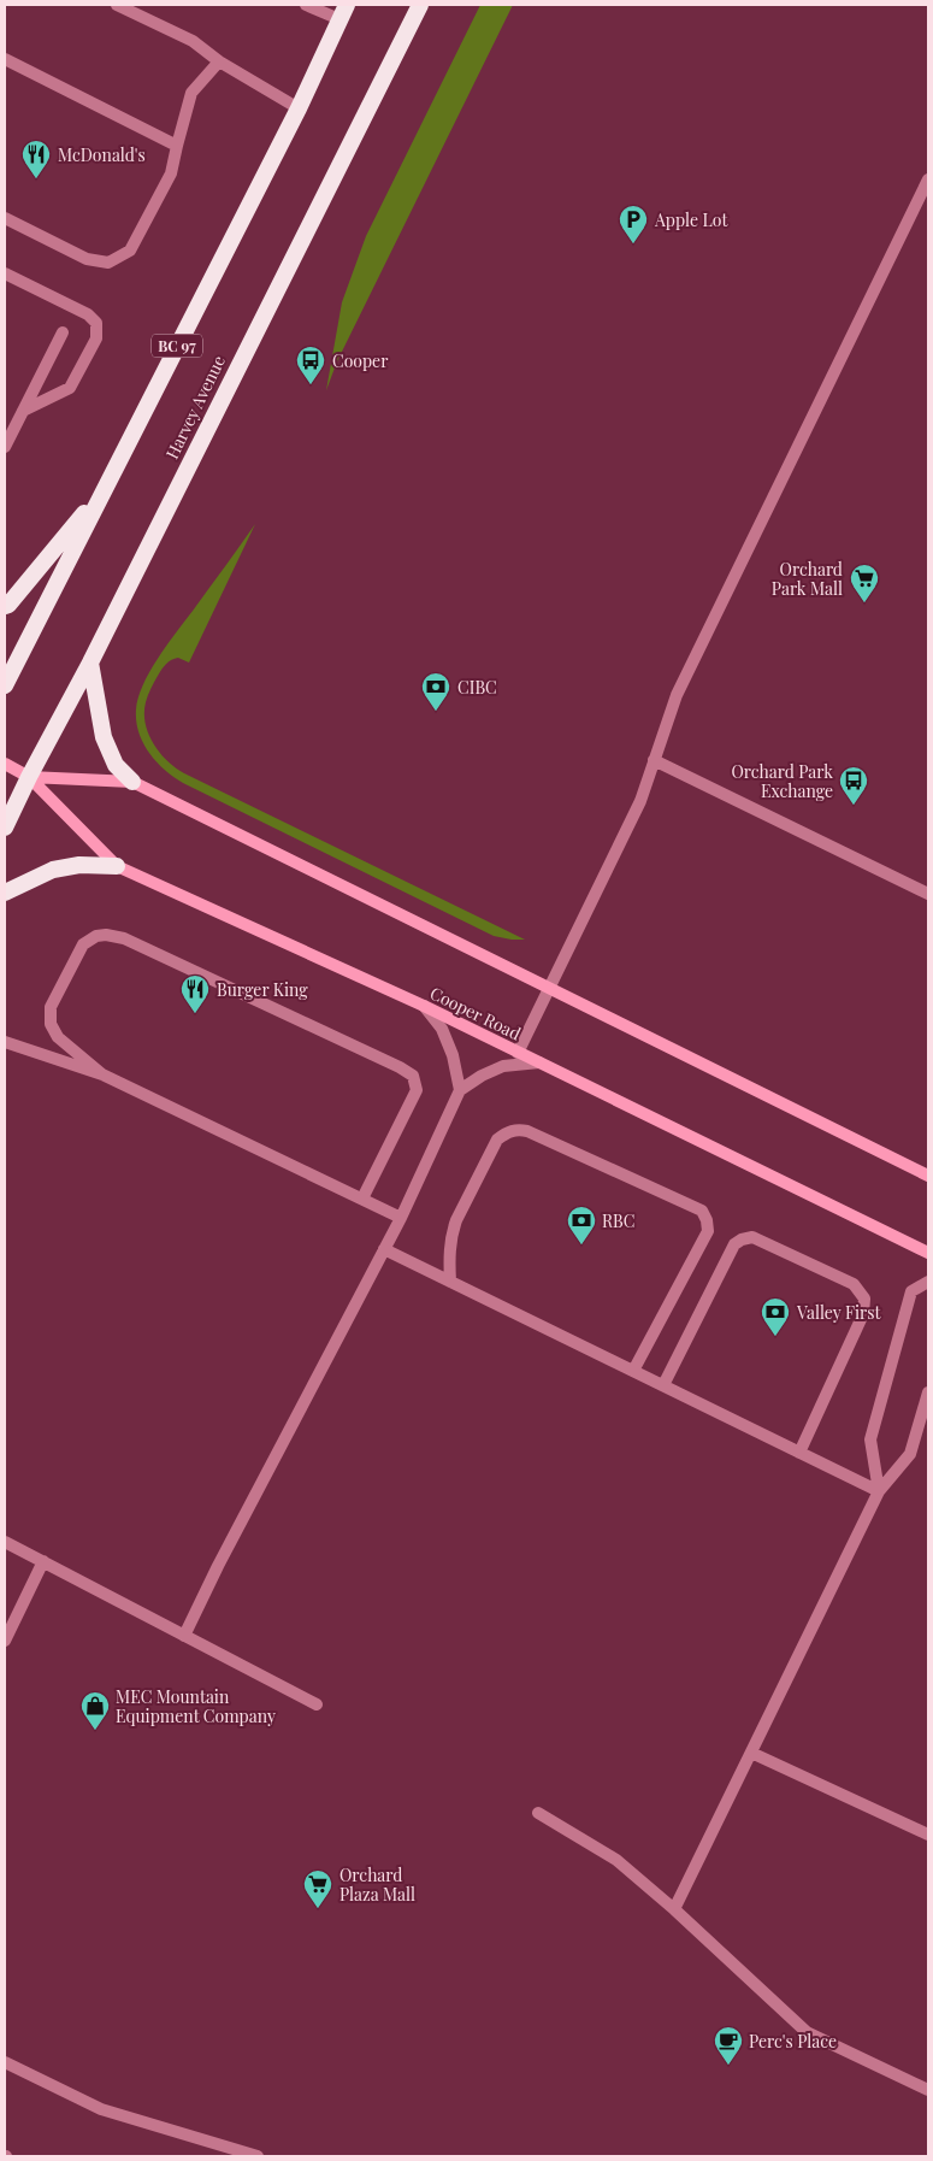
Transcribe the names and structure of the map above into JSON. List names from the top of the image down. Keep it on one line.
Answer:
{"streets":{"highway":["BC 97","Harvey Avenue"],"main road":["Cooper Road"]},"crossings":[["Harvey Avenue","Cooper Road"]],"places":{"restaurant":["McDonald's","Burger King"],"parking":["Apple Lot"],"bus stop":["Cooper","Orchard Park Exchange"],"supermarket":["Orchard Park Mall","Orchard Plaza Mall"],"bank":["CIBC","RBC","Valley First"],"shop":["MEC Mountain Equipment Company"],"cafe":["Perc's Place"]}}
